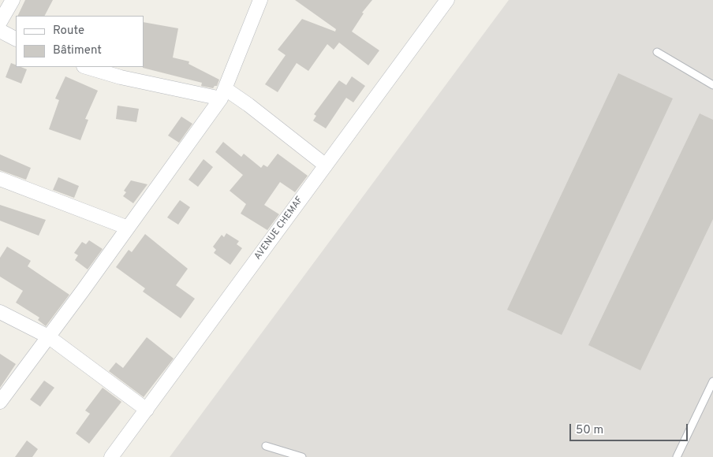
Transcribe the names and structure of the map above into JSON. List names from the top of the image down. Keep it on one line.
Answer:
{"streets":{"street":["AVENUE CHEMAF"]},"legend":["Route","Bâtiment"],"scale_bar":"50 m"}
